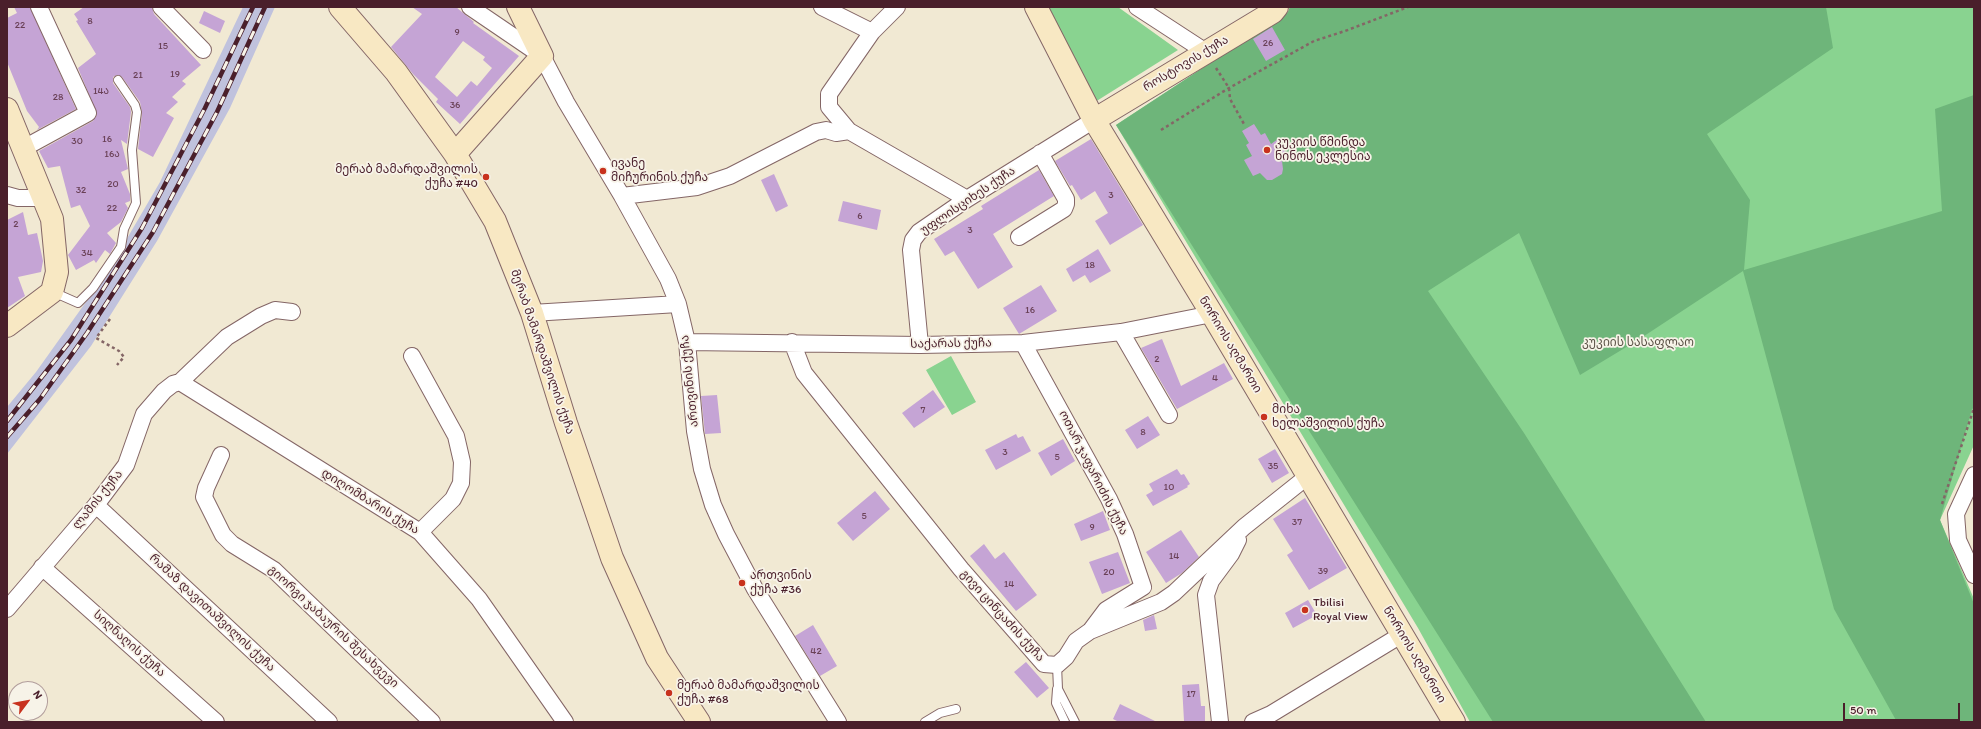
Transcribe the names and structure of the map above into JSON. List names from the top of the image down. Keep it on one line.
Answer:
{"streets":{"street":["როსტოვის ქუჩა","უფლისციხეს ქუჩა","საქარას ქუჩა","ნორიოს აღმართი","მერაბ მამარდაშვილის ქუჩა","ართვინის ქუჩა","ოთარ ჯაფარიძის ქუჩა","ლამის ქუჩა","დიღომბარის ქუჩა","რამაზ დავითაშვილის ქუჩა","გივი ცინცაძის ქუჩა","გიორგი ჯაბაურის შესახვევი","სიღნაღის ქუჩა"]},"crossings":[["როსტოვის ქუჩა","უფლისციხეს ქუჩა"],["როსტოვის ქუჩა","ნორიოს აღმართი"],["უფლისციხეს ქუჩა","საქარას ქუჩა"],["უფლისციხეს ქუჩა","ნორიოს აღმართი"],["საქარას ქუჩა","ნორიოს აღმართი"],["საქარას ქუჩა","ართვინის ქუჩა"],["საქარას ქუჩა","ოთარ ჯაფარიძის ქუჩა"],["საქარას ქუჩა","გივი ცინცაძის ქუჩა"],["ნორიოს აღმართი","გივი ცინცაძის ქუჩა"],["ოთარ ჯაფარიძის ქუჩა","გივი ცინცაძის ქუჩა"],["ლამის ქუჩა","დიღომბარის ქუჩა"],["ლამის ქუჩა","რამაზ დავითაშვილის ქუჩა"],["ლამის ქუჩა","სიღნაღის ქუჩა"]],"parks":["კუკიის სასაფლაო"],"places":["კუკიის წმინდა ნინოს ეკლესია","ივანე მიჩურინის ქუჩა","მერაბ მამარდაშვილის ქუჩა #40","მიხა ხელაშვილის ქუჩა","ართვინის ქუჩა #36","Tbilisi Royal View","მერაბ მამარდაშვილის ქუჩა #68"],"house_numbers":["8","22","9","26","15","19","21","14ა","28","36","16","30","16ა","20","32","3","22","6","2","3","34","18","16","2","4","7","8","3","5","35","10","5","37","9","14","39","20","14","42","17"],"scale_bar":"50 m","north":"top right"}
